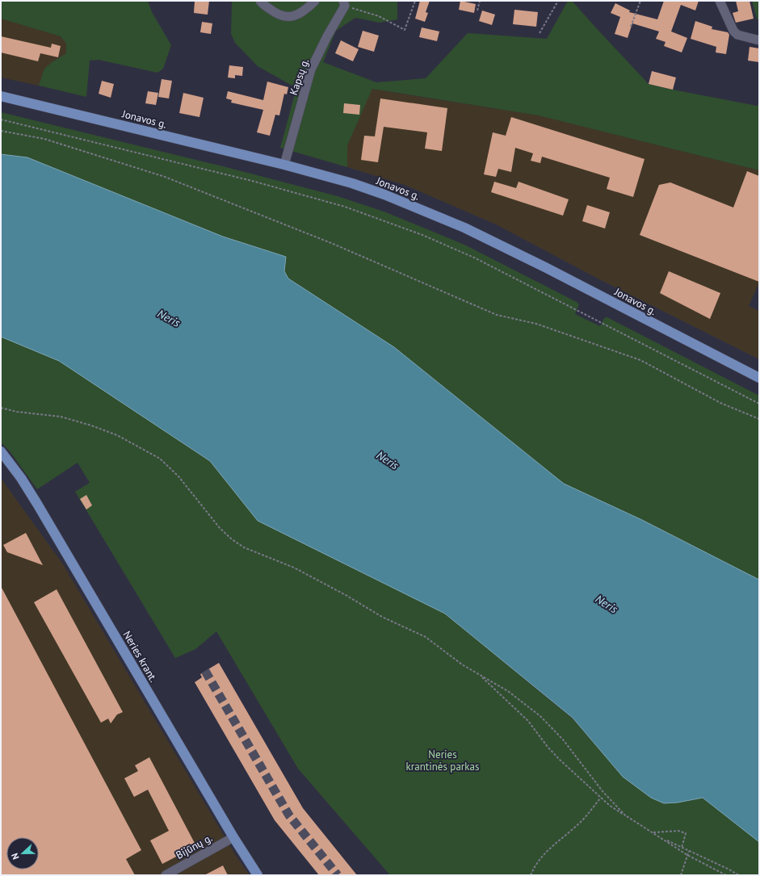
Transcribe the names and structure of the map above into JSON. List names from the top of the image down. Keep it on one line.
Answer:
{"streets":{"main road":["Jonavos g.","Neries krant."],"street":["Kapsų g.","Bijūnų g."]},"crossings":[["Kapsų g.","Jonavos g."],["Neries krant.","Bijūnų g."]],"water":["Neris"],"parks":["Neries krantinės parkas"],"north":"left"}
